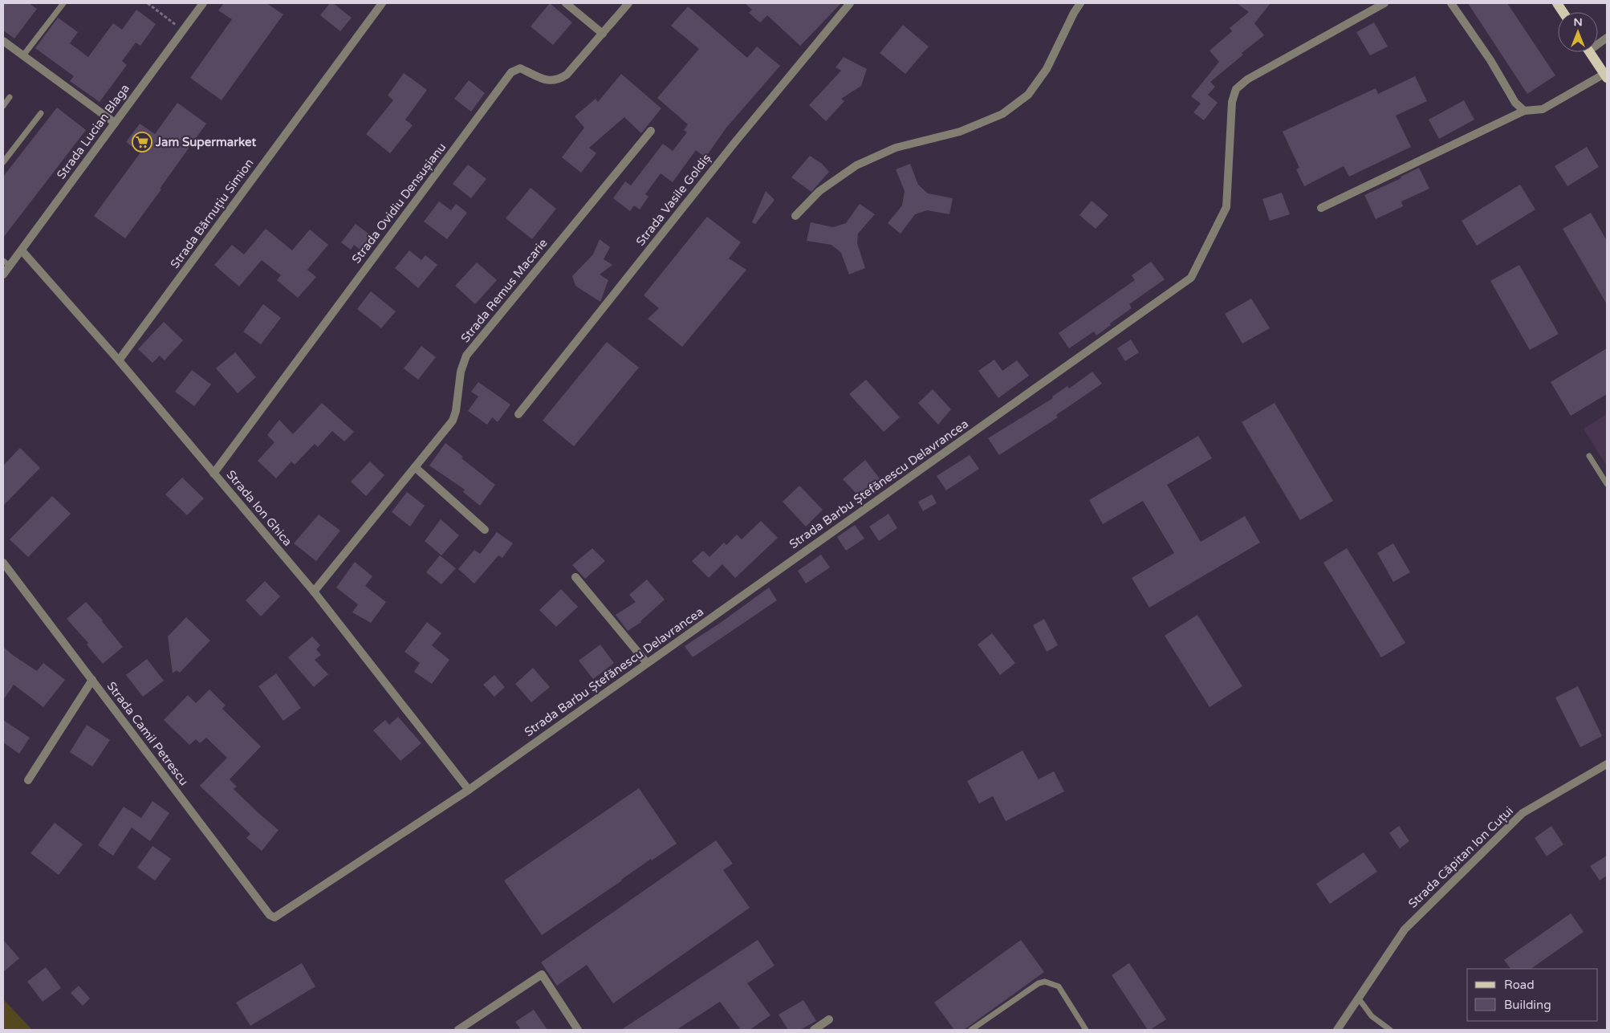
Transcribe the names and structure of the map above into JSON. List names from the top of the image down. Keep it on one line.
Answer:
{"streets":{"street":["Strada Lucian Blaga","Strada Vasile Goldiș","Strada Ovidiu Densușianu","Strada Bărnuțiu Simion","Strada Remus Macarie","Strada Barbu Ștefănescu Delavrancea","Strada Ion Ghica","Strada Camil Petrescu","Strada Căpitan Ion Cuțui"]},"crossings":[["Strada Lucian Blaga","Strada Ion Ghica"],["Strada Ovidiu Densușianu","Strada Ion Ghica"],["Strada Bărnuțiu Simion","Strada Ion Ghica"],["Strada Remus Macarie","Strada Ion Ghica"],["Strada Barbu Ștefănescu Delavrancea","Strada Ion Ghica"],["Strada Barbu Ștefănescu Delavrancea","Strada Camil Petrescu"]],"places":{"supermarket":["Jam Supermarket"]},"legend":["Road","Building"],"north":"top"}
